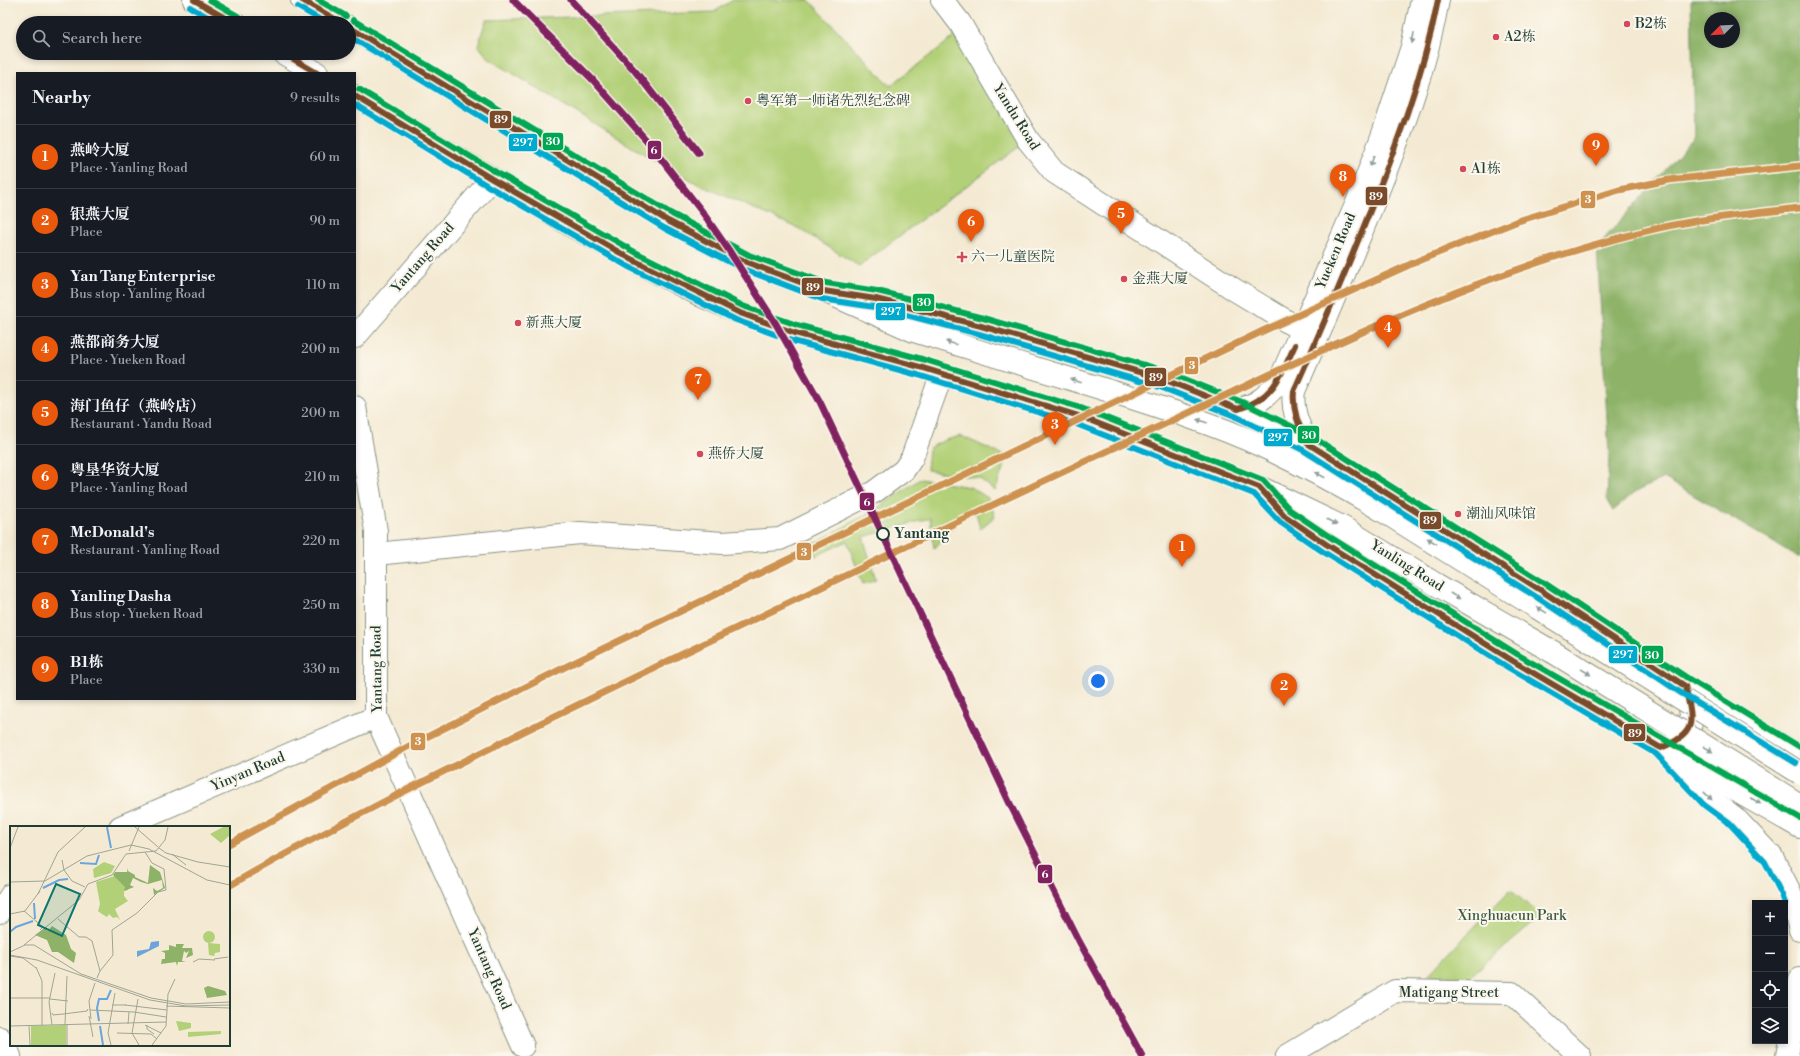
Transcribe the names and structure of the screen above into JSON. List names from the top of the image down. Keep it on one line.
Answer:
{"streets":{"main road":["Yandu Road","Yueken Road","Yantang Road","Yanling Road","Yinyan Road","Matigang Street"]},"crossings":[["Yandu Road","Yueken Road"],["Yantang Road","Yanling Road"],["Yantang Road","Yinyan Road"]],"parks":["Xinghuacun Park"],"places":{"other":["B2栋","A2栋","粤军第一师诸先烈纪念碑","A1栋","金燕大厦","新燕大厦","燕侨大厦","潮汕风味馆","Yantang"],"health":["六一儿童医院"]},"lines":["transit line 6","transit line 89","transit line 30","transit line 297","transit line 3"],"north":"bottom left","page":{"search":"Search here","heading":["Nearby","9 results"],"list":[{"mark":"1","name":"燕岭大厦","note":"Place · Yanling Road","value":"60 m"},{"mark":"2","name":"银燕大厦","note":"Place","value":"90 m"},{"mark":"3","name":"Yan Tang Enterprise","note":"Bus stop · Yanling Road","value":"110 m"},{"mark":"4","name":"燕都商务大厦","note":"Place · Yueken Road","value":"200 m"},{"mark":"5","name":"海门鱼仔（燕岭店）","note":"Restaurant · Yandu Road","value":"200 m"},{"mark":"6","name":"粤垦华资大厦","note":"Place · Yanling Road","value":"210 m"},{"mark":"7","name":"McDonald's","note":"Restaurant · Yanling Road","value":"220 m"},{"mark":"8","name":"Yanling Dasha","note":"Bus stop · Yueken Road","value":"250 m"},{"mark":"9","name":"B1栋","note":"Place","value":"330 m"}],"pins":["9","8","5","6","4","7","3","1","2"],"map_buttons":["+","−"]}}
